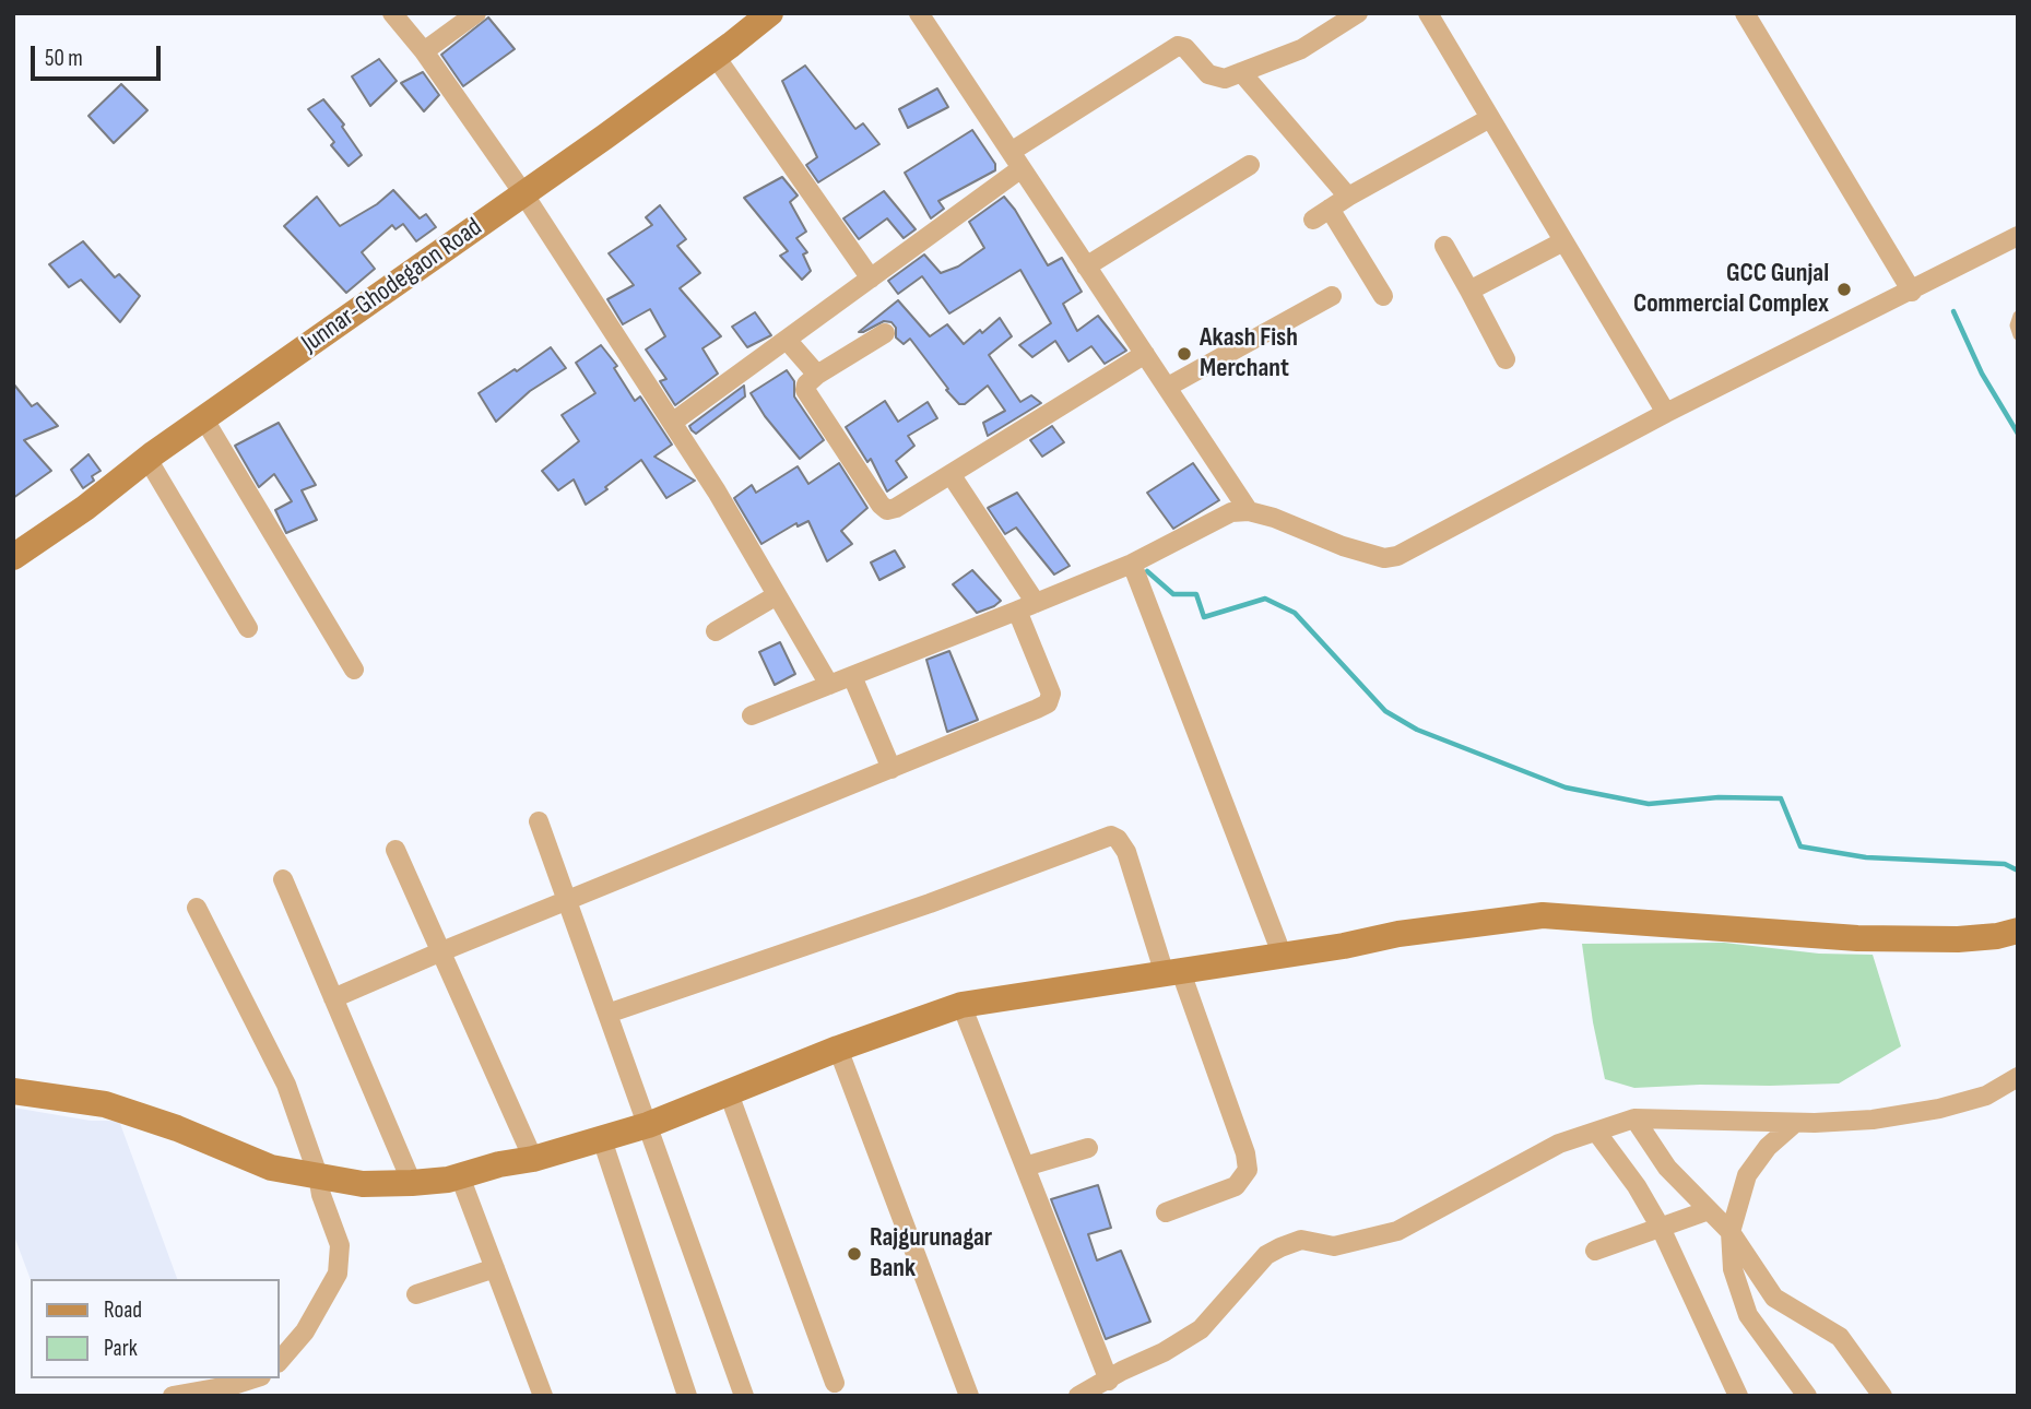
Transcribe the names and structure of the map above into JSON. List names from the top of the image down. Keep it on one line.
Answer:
{"streets":{"street":["Junnar-Ghodegaon Road"]},"places":["GCC Gunjal Commercial Complex","Akash Fish Merchant","Rajgurunagar Bank"],"legend":["Road","Park"],"scale_bar":"50 m"}
